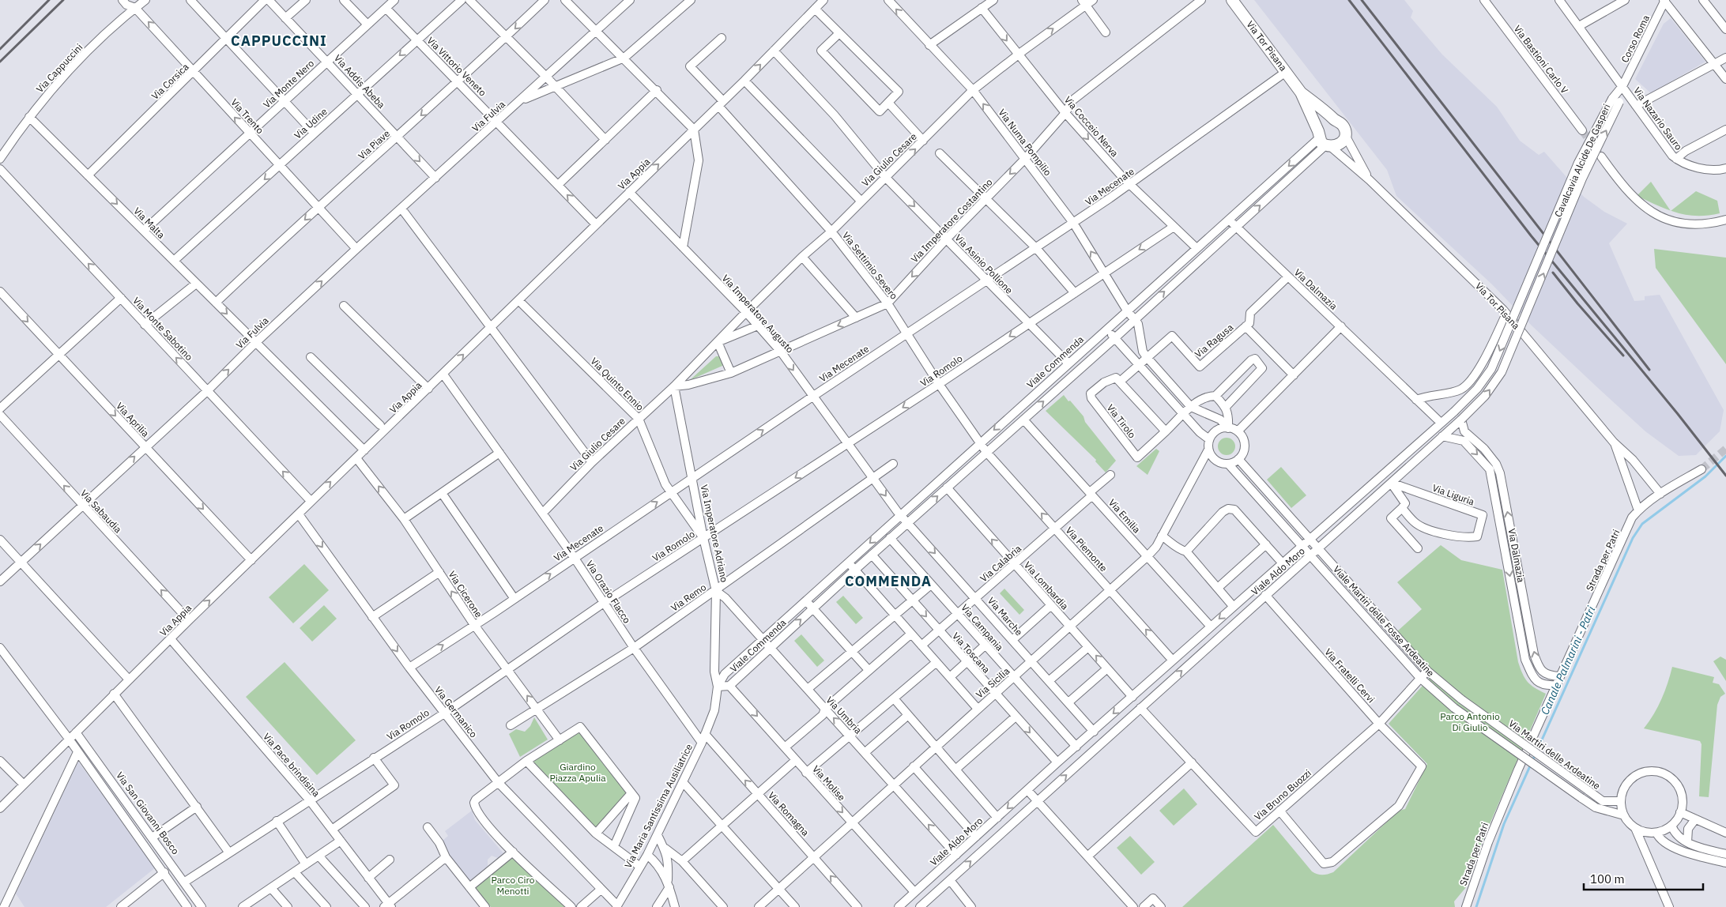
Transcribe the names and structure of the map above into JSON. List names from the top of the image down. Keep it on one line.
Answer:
{"streets":{"main road":["Via Tor Pisana"],"street":["Corso Roma","Via Bastioni Carlo V","Via Vittorio Veneto","Via Cappuccini","Via Corsica","Via Addis Abeba","Via Monte Nero","Via Trento","Via Fulvia","Via Nazario Sauro","Via Udine","Via Cocceio Nerva","Via Numa Pompilio","Via Piave","Via Giulio Cesare","Cavalcavia Alcide De Gasperi","Via Appia","Via Mecenate","Via Imperatore Costantino","Via Malta","Via Asinio Pollione","Via Settimio Severo","Via Dalmazia","Via Imperatore Augusto","Via Monte Sabotino","Via Ragusa","Viale Commenda","Via Romolo","Via Quinto Ennio","Via Aprilia","Via Tirolo","Via Liguria","Via Sabaudia","Via Emilia","Via Imperatore Adriano","Via Piemonte","Strada per Patri","Via Calabria","Viale Aldo Moro","Via Lombardia","Via Orazio Flacco","Via Cicerone","Via Remo","Via Marche","Viale Martiri delle Fosse Ardeatine","Via Campania","Via Toscana","Via Fratelli Cervi","Via Sicilia","Via Germanico","Via Umbria","Via Martiri delle Ardeatine","Via Pace brindisina","Via Molise","Via Bruno Buozzi","Via Maria Santissima Ausiliatrice","Via San Giovanni Bosco","Via Romagna"]},"crossings":[["Corso Roma","Via Nazario Sauro"],["Corso Roma","Cavalcavia Alcide De Gasperi"],["Via Tor Pisana","Via Mecenate"],["Via Tor Pisana","Viale Commenda"],["Via Tor Pisana","Strada per Patri"],["Via Vittorio Veneto","Via Monte Nero"],["Via Vittorio Veneto","Via Fulvia"],["Via Vittorio Veneto","Via Udine"],["Via Vittorio Veneto","Via Piave"],["Via Vittorio Veneto","Via Appia"],["Via Cappuccini","Via Trento"],["Via Cappuccini","Via Malta"],["Via Corsica","Via Trento"],["Via Corsica","Via Malta"],["Via Addis Abeba","Via Monte Nero"],["Via Addis Abeba","Via Fulvia"],["Via Addis Abeba","Via Udine"],["Via Addis Abeba","Via Piave"],["Via Monte Nero","Via Trento"],["Via Monte Nero","Via Malta"],["Via Trento","Via Fulvia"],["Via Trento","Via Udine"],["Via Trento","Via Piave"],["Via Fulvia","Via Malta"],["Via Fulvia","Via Monte Sabotino"],["Via Fulvia","Via Aprilia"],["Via Fulvia","Via Sabaudia"],["Via Nazario Sauro","Cavalcavia Alcide De Gasperi"],["Via Udine","Via Malta"],["Via Cocceio Nerva","Via Giulio Cesare"],["Via Cocceio Nerva","Via Mecenate"],["Via Cocceio Nerva","Via Imperatore Costantino"],["Via Cocceio Nerva","Viale Commenda"],["Via Cocceio Nerva","Via Romolo"],["Via Numa Pompilio","Via Giulio Cesare"],["Via Numa Pompilio","Via Mecenate"],["Via Numa Pompilio","Via Imperatore Costantino"],["Via Numa Pompilio","Viale Commenda"],["Via Numa Pompilio","Via Romolo"],["Via Piave","Via Malta"],["Via Giulio Cesare","Via Imperatore Costantino"],["Via Giulio Cesare","Via Asinio Pollione"],["Via Giulio Cesare","Via Settimio Severo"],["Via Giulio Cesare","Via Imperatore Augusto"],["Via Giulio Cesare","Via Quinto Ennio"],["Via Giulio Cesare","Via Imperatore Adriano"],["Via Giulio Cesare","Via Orazio Flacco"],["Cavalcavia Alcide De Gasperi","Via Dalmazia"],["Cavalcavia Alcide De Gasperi","Viale Aldo Moro"],["Via Appia","Via Malta"],["Via Appia","Via Asinio Pollione"],["Via Appia","Via Settimio Severo"],["Via Appia","Via Imperatore Augusto"],["Via Appia","Via Monte Sabotino"],["Via Appia","Via Quinto Ennio"],["Via Appia","Via Aprilia"],["Via Appia","Via Sabaudia"],["Via Appia","Via Orazio Flacco"],["Via Appia","Via Cicerone"],["Via Appia","Via Germanico"],["Via Appia","Via Pace brindisina"],["Via Appia","Via San Giovanni Bosco"],["Via Mecenate","Via Asinio Pollione"],["Via Mecenate","Via Settimio Severo"],["Via Mecenate","Via Imperatore Augusto"],["Via Mecenate","Via Quinto Ennio"],["Via Mecenate","Via Imperatore Adriano"],["Via Mecenate","Via Orazio Flacco"],["Via Mecenate","Via Cicerone"],["Via Mecenate","Via Germanico"],["Via Imperatore Costantino","Via Asinio Pollione"],["Via Imperatore Costantino","Via Settimio Severo"],["Via Imperatore Costantino","Via Imperatore Augusto"],["Via Imperatore Costantino","Via Imperatore Adriano"],["Via Asinio Pollione","Viale Commenda"],["Via Asinio Pollione","Via Romolo"],["Via Settimio Severo","Viale Commenda"],["Via Settimio Severo","Via Romolo"],["Via Settimio Severo","Via Piemonte"],["Via Dalmazia","Via Ragusa"],["Via Dalmazia","Viale Commenda"],["Via Dalmazia","Strada per Patri"],["Via Dalmazia","Viale Aldo Moro"],["Via Imperatore Augusto","Viale Commenda"],["Via Imperatore Augusto","Via Romolo"],["Via Imperatore Augusto","Via Remo"],["Via Imperatore Augusto","Via Marche"],["Viale Commenda","Via Emilia"],["Viale Commenda","Via Imperatore Adriano"],["Viale Commenda","Via Piemonte"],["Viale Commenda","Via Lombardia"],["Viale Commenda","Via Marche"],["Viale Commenda","Via Campania"],["Viale Commenda","Via Toscana"],["Viale Commenda","Via Umbria"],["Viale Commenda","Via Molise"],["Viale Commenda","Via Maria Santissima Ausiliatrice"],["Via Romolo","Via Quinto Ennio"],["Via Romolo","Via Imperatore Adriano"],["Via Romolo","Via Orazio Flacco"],["Via Romolo","Via Cicerone"],["Via Romolo","Via Germanico"],["Via Romolo","Via Pace brindisina"],["Via Romolo","Via San Giovanni Bosco"],["Via Quinto Ennio","Via Imperatore Adriano"],["Via Liguria","Viale Aldo Moro"],["Via Emilia","Via Calabria"],["Via Emilia","Viale Aldo Moro"],["Via Emilia","Via Sicilia"],["Via Imperatore Adriano","Via Remo"],["Via Imperatore Adriano","Via Umbria"],["Via Imperatore Adriano","Via Maria Santissima Ausiliatrice"],["Via Piemonte","Via Calabria"],["Via Piemonte","Viale Aldo Moro"],["Via Piemonte","Via Sicilia"],["Via Calabria","Via Lombardia"],["Via Calabria","Via Marche"],["Via Calabria","Via Campania"],["Via Calabria","Via Toscana"],["Viale Aldo Moro","Via Lombardia"],["Viale Aldo Moro","Via Marche"],["Viale Aldo Moro","Viale Martiri delle Fosse Ardeatine"],["Viale Aldo Moro","Via Campania"],["Viale Aldo Moro","Via Toscana"],["Viale Aldo Moro","Via Fratelli Cervi"],["Viale Aldo Moro","Via Umbria"],["Viale Aldo Moro","Via Molise"],["Viale Aldo Moro","Via Bruno Buozzi"],["Via Lombardia","Via Sicilia"],["Via Orazio Flacco","Via Remo"],["Via Orazio Flacco","Via Maria Santissima Ausiliatrice"],["Via Cicerone","Via Remo"],["Via Remo","Via Umbria"],["Via Marche","Via Sicilia"],["Viale Martiri delle Fosse Ardeatine","Via Martiri delle Ardeatine"],["Viale Martiri delle Fosse Ardeatine","Via Bruno Buozzi"],["Via Campania","Via Sicilia"],["Via Toscana","Via Sicilia"],["Via Fratelli Cervi","Via Bruno Buozzi"],["Via Sicilia","Via Umbria"],["Via Sicilia","Via Molise"],["Via Sicilia","Via Romagna"],["Via Germanico","Via Maria Santissima Ausiliatrice"],["Via Maria Santissima Ausiliatrice","Via Romagna"]],"one_way":["Via Fulvia","Via Udine","Via Cocceio Nerva","Via Piave","Via Mecenate","Via Monte Sabotino","Via Romolo","Via Aprilia","Via Sabaudia","Via Piemonte","Via Lombardia","Via Marche","Via Germanico","Via Molise"],"districts":["CAPPUCCINI","COMMENDA"],"water":["Canale Palmarini - Patri"],"parks":["Parco Antonio Di Giulio","Giardino Piazza Apulia","Parco Ciro Menotti"],"scale_bar":"100 m"}
